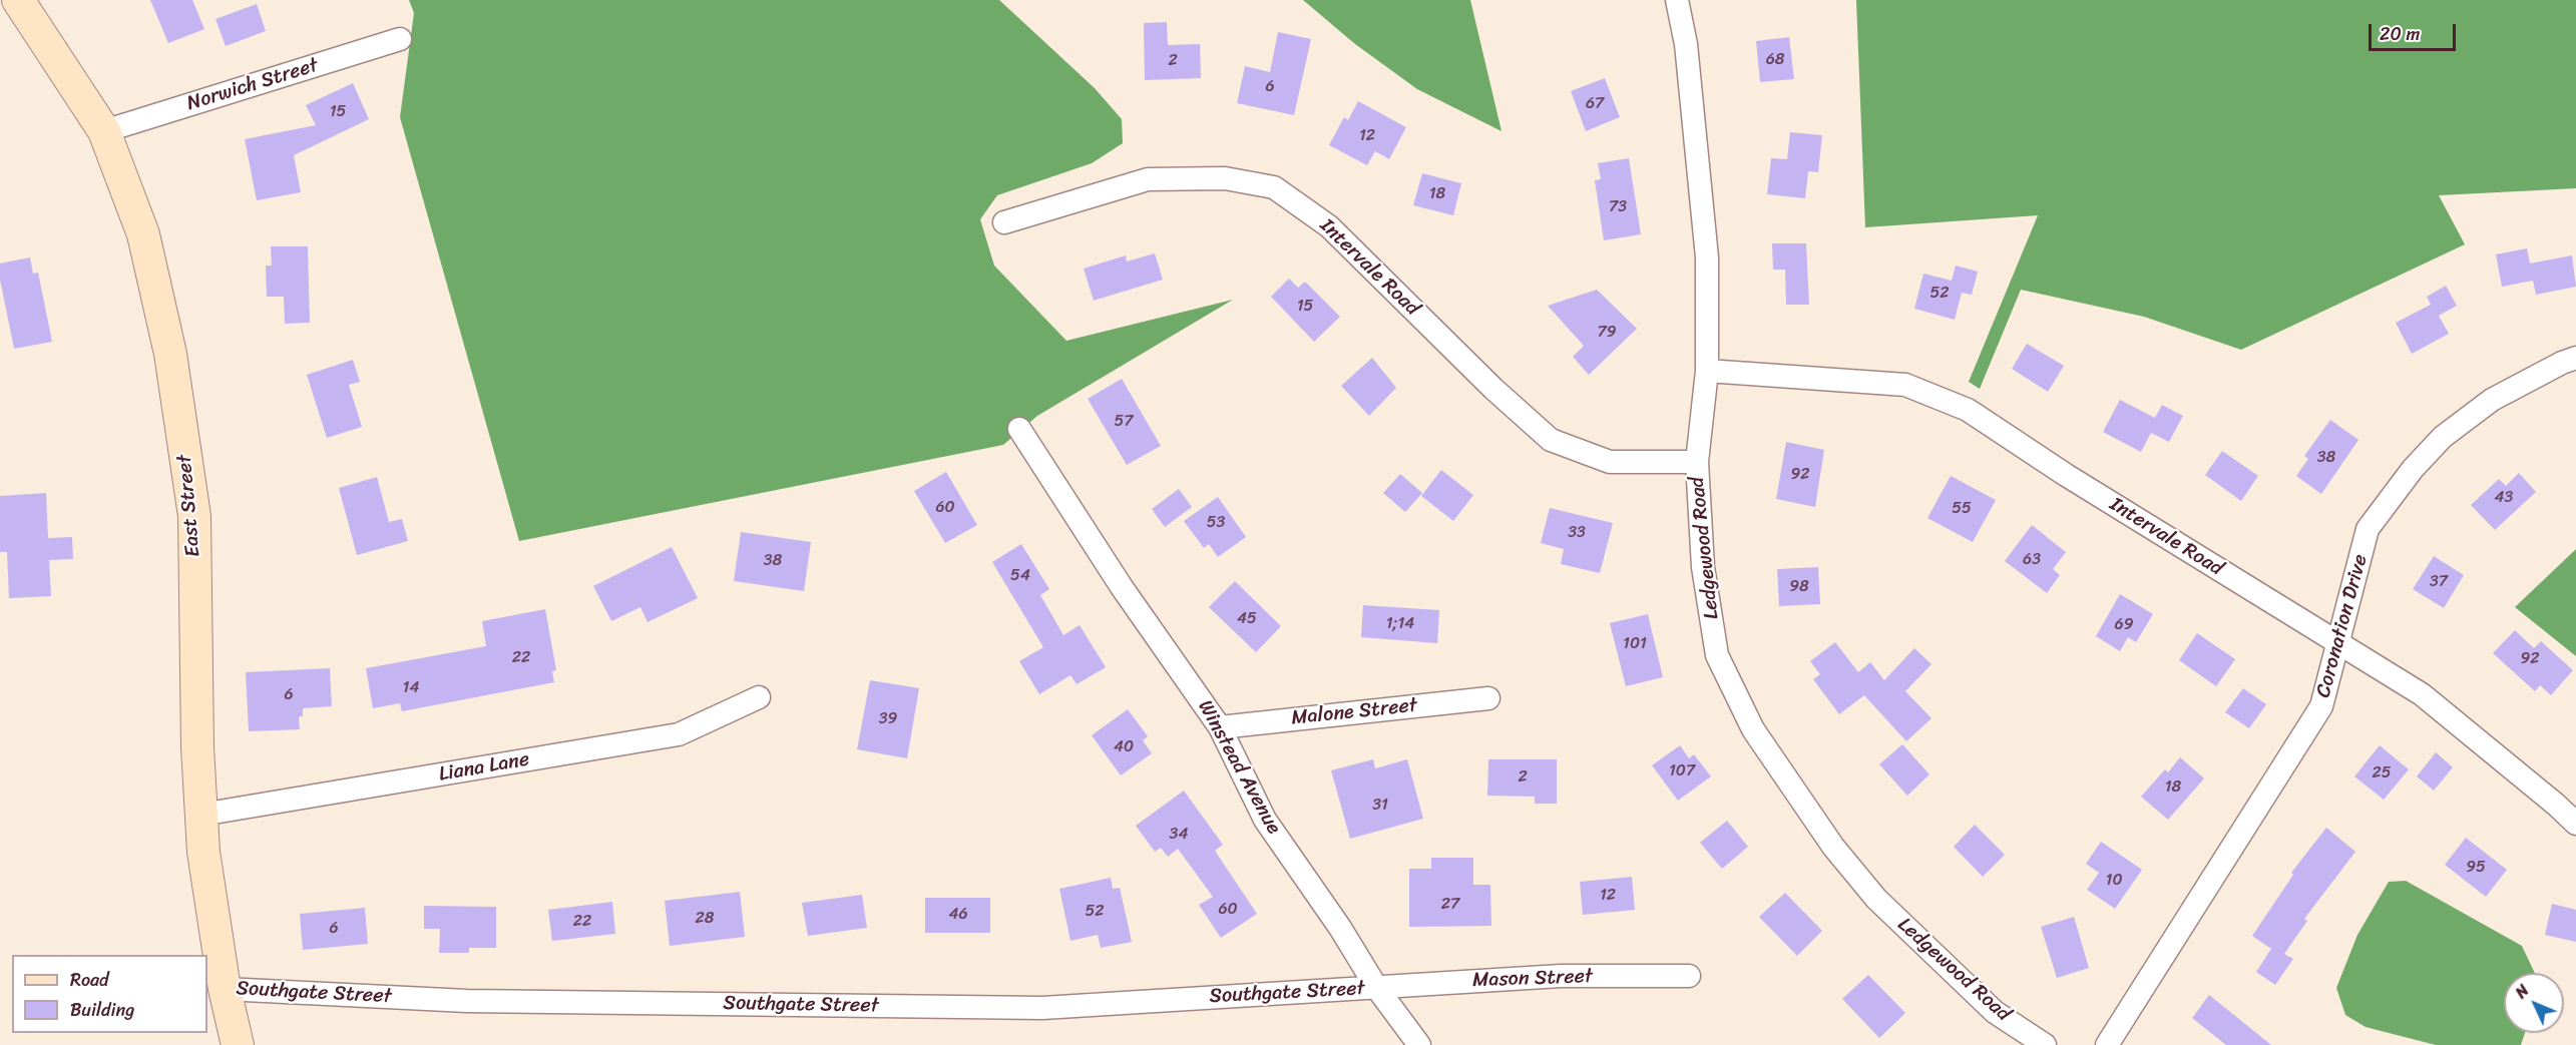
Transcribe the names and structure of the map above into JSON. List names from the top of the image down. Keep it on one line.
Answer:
{"streets":{"main road":["East Street"],"street":["Norwich Street","Intervale Road","Ledgewood Road","Coronation Drive","Malone Street","Liana Lane","Winstead Avenue","Mason Street","Southgate Street"]},"crossings":[["Norwich Street","East Street"],["Intervale Road","Ledgewood Road"],["Intervale Road","Coronation Drive"],["East Street","Liana Lane"],["East Street","Southgate Street"],["Malone Street","Winstead Avenue"],["Winstead Avenue","Mason Street"],["Winstead Avenue","Southgate Street"],["Mason Street","Southgate Street"]],"house_numbers":["68","2","6","67","15","12","18","73","52","15","79","57","38","92","43","60","55","53","33","63","38","54","37","98","45","1;14","69","101","22","92","14","6","39","40","107","25","2","18","31","34","95","10","12","27","60","52","46","28","22","6"],"legend":["Road","Building"],"scale_bar":"20 m","north":"top left"}
